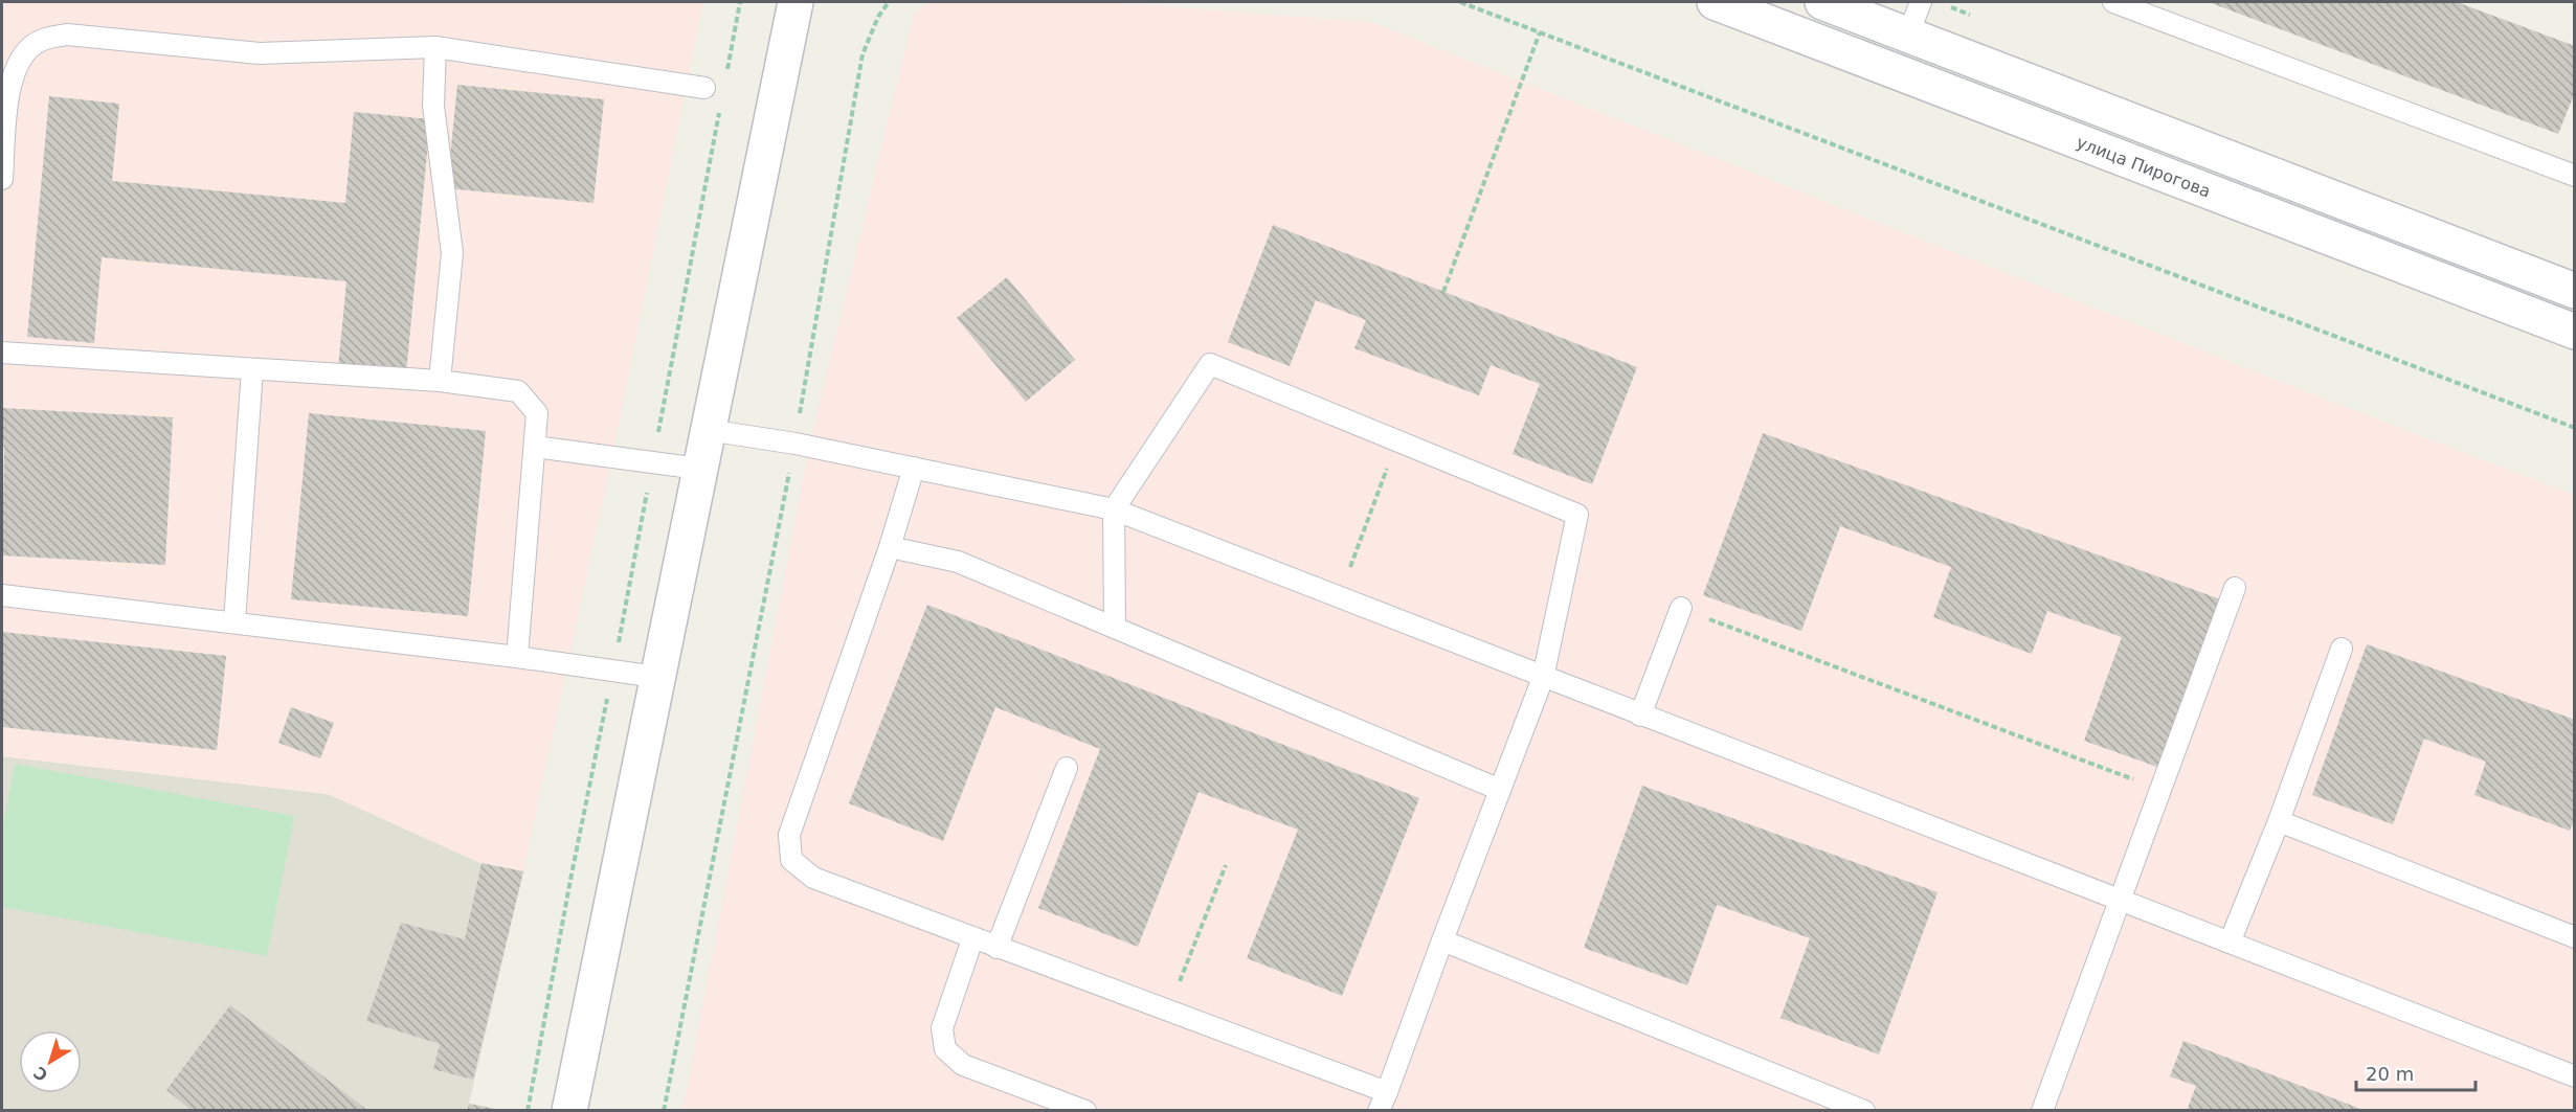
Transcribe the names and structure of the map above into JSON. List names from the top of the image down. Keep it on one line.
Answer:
{"streets":{"main road":["улица Пирогова"]},"scale_bar":"20 m","north":"bottom left"}
